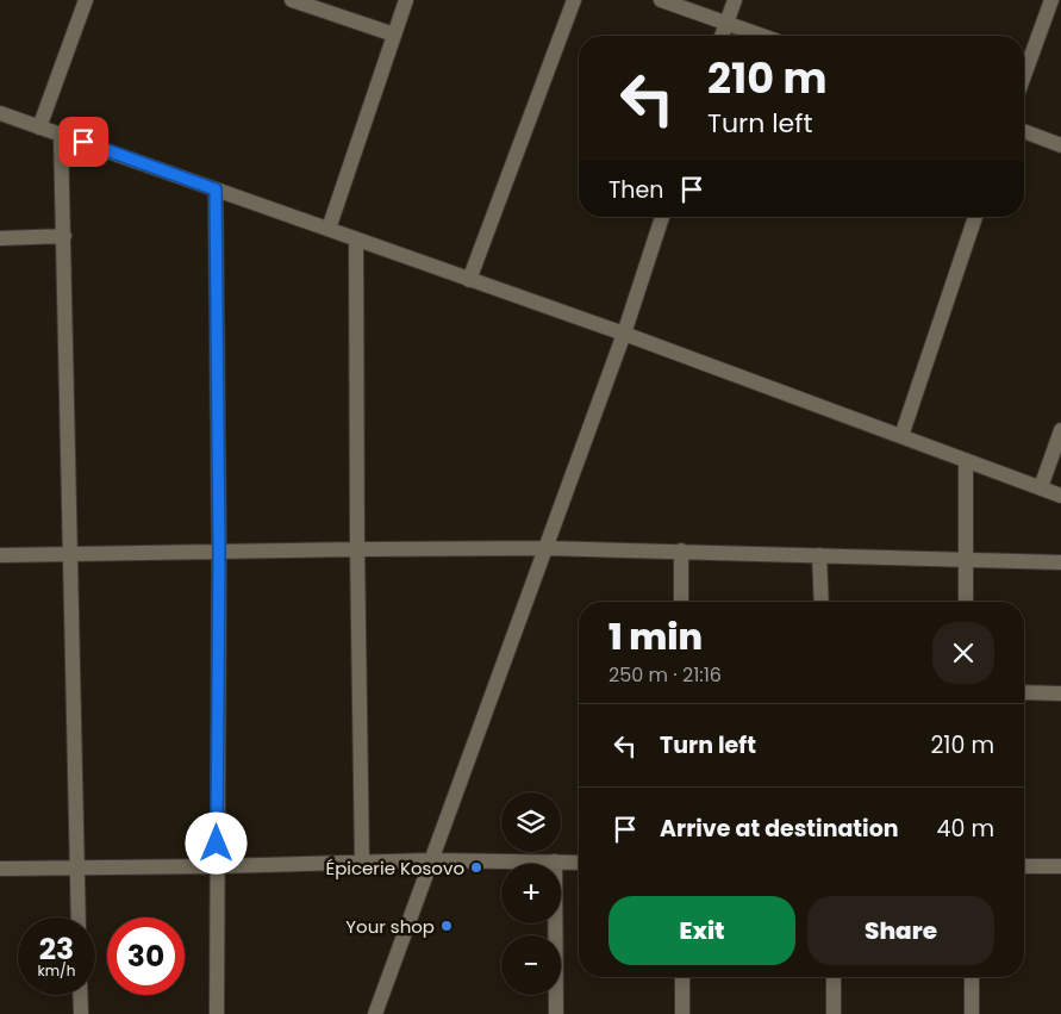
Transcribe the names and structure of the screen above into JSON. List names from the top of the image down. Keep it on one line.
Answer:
{"places":["Épicerie Kosovo","Your shop"],"page":{"turn":["210 m","Turn left"],"then":"Then","heading":["1 min","250 m · 21:16"],"list":[{"name":"Turn left","value":"210 m"},{"name":"Arrive at destination","value":"40 m"}],"map_buttons":["+","−"],"buttons":["Exit","Share"],"speed":"23 km/h","limit":"30"}}
